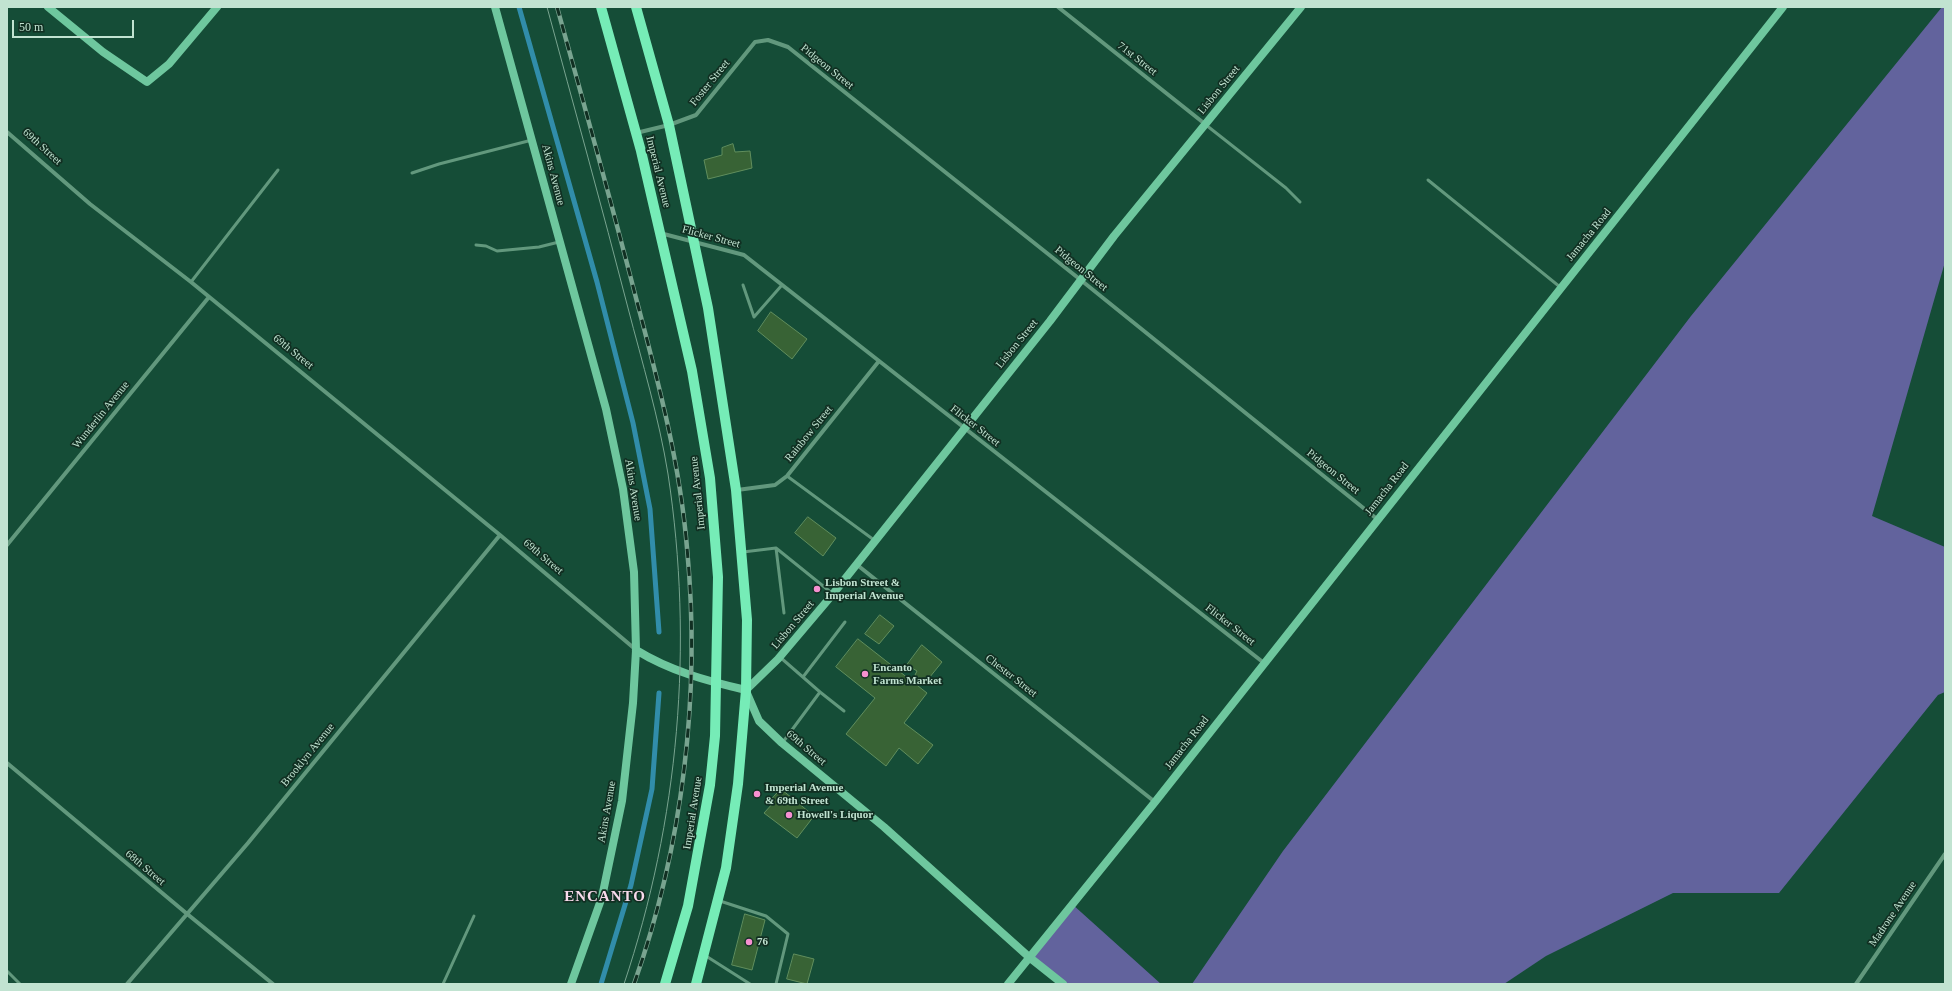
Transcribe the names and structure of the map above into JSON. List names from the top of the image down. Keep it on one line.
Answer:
{"streets":{"main road":["Imperial Avenue"],"street":["71st Street","Pidgeon Street","Foster Street","Lisbon Street","69th Street","Akins Avenue","Jamacha Road","Flicker Street","Wunderlin Avenue","Rainbow Street","Chester Street","Brooklyn Avenue","68th Street","Madrone Avenue"]},"crossings":[["71st Street","Lisbon Street"],["Pidgeon Street","Foster Street"],["Pidgeon Street","Lisbon Street"],["Pidgeon Street","Jamacha Road"],["Foster Street","Imperial Avenue"],["Lisbon Street","69th Street"],["Lisbon Street","Imperial Avenue"],["Lisbon Street","Flicker Street"],["Lisbon Street","Chester Street"],["69th Street","Imperial Avenue"],["69th Street","Akins Avenue"],["69th Street","Jamacha Road"],["69th Street","Wunderlin Avenue"],["69th Street","Brooklyn Avenue"],["Imperial Avenue","Flicker Street"],["Imperial Avenue","Rainbow Street"],["Jamacha Road","Flicker Street"],["Jamacha Road","Chester Street"],["Flicker Street","Rainbow Street"],["Brooklyn Avenue","68th Street"]],"districts":["ENCANTO"],"places":["Lisbon Street & Imperial Avenue","Encanto Farms Market","Imperial Avenue & 69th Street","Howell's Liquor","76"],"scale_bar":"50 m"}
